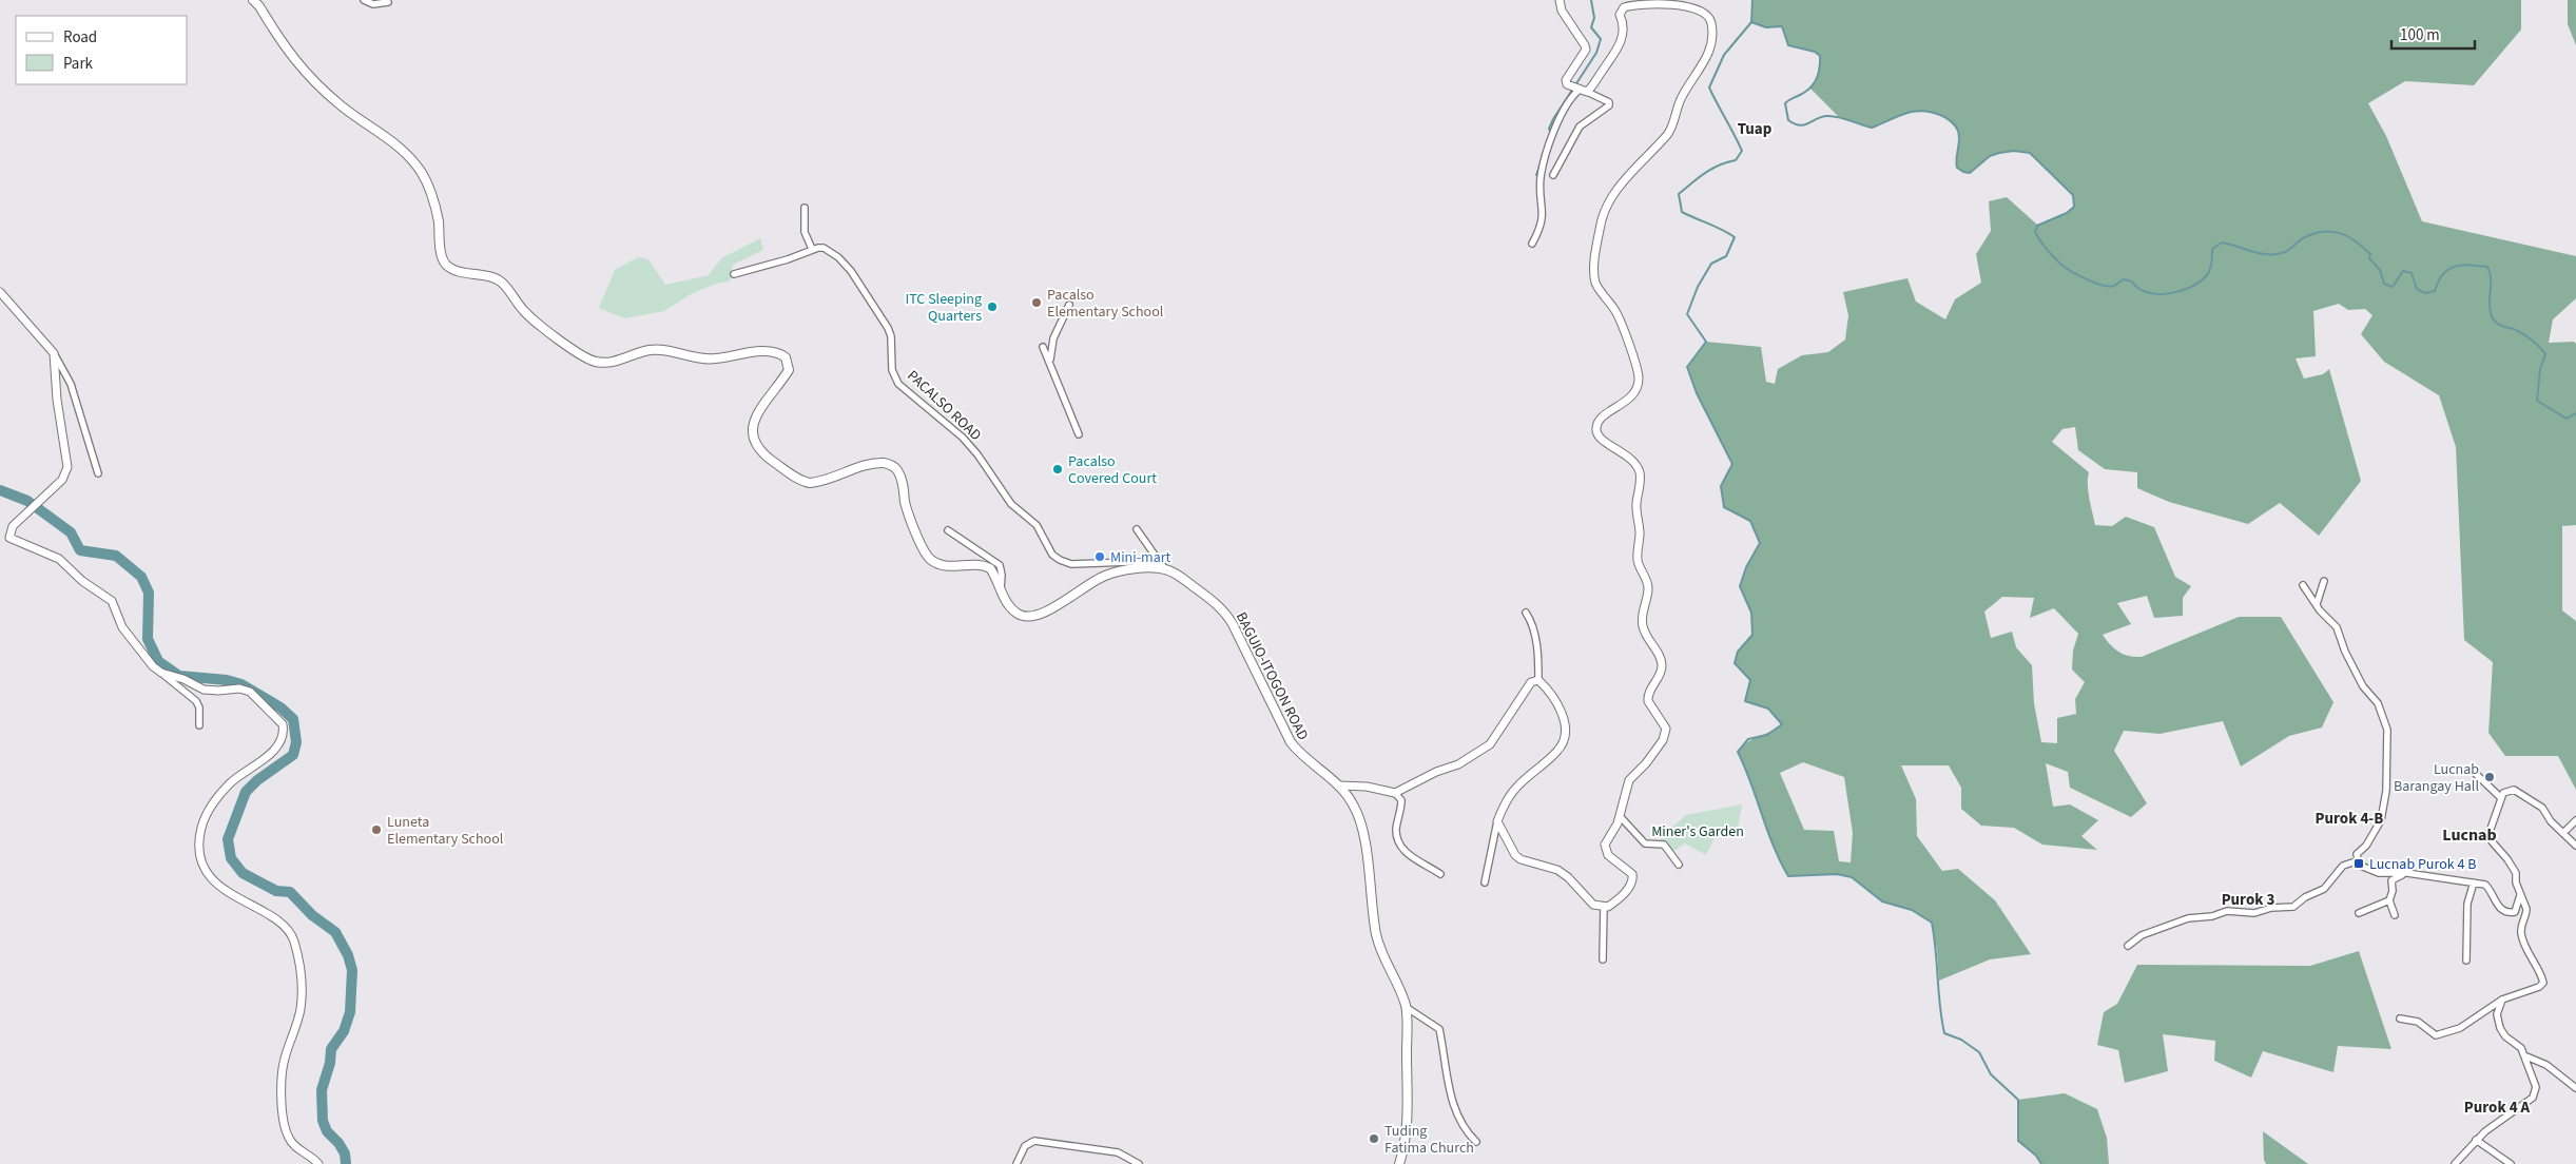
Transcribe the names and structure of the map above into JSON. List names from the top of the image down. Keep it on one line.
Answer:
{"streets":{"main road":["BAGUIO-ITOGON ROAD"],"street":["PACALSO ROAD"]},"districts":["Tuap","Purok 4-B","Lucnab","Purok 3","Purok 4 A"],"parks":["Miner's Garden"],"places":{"other":["Pacalso Elementary School","ITC Sleeping Quarters","Pacalso Covered Court","Mini-mart","Lucnab Barangay Hall","Luneta Elementary School","Tuding Fatima Church"],"transit":["Lucnab Purok 4 B"]},"legend":["Road","Park"],"scale_bar":"100 m"}
